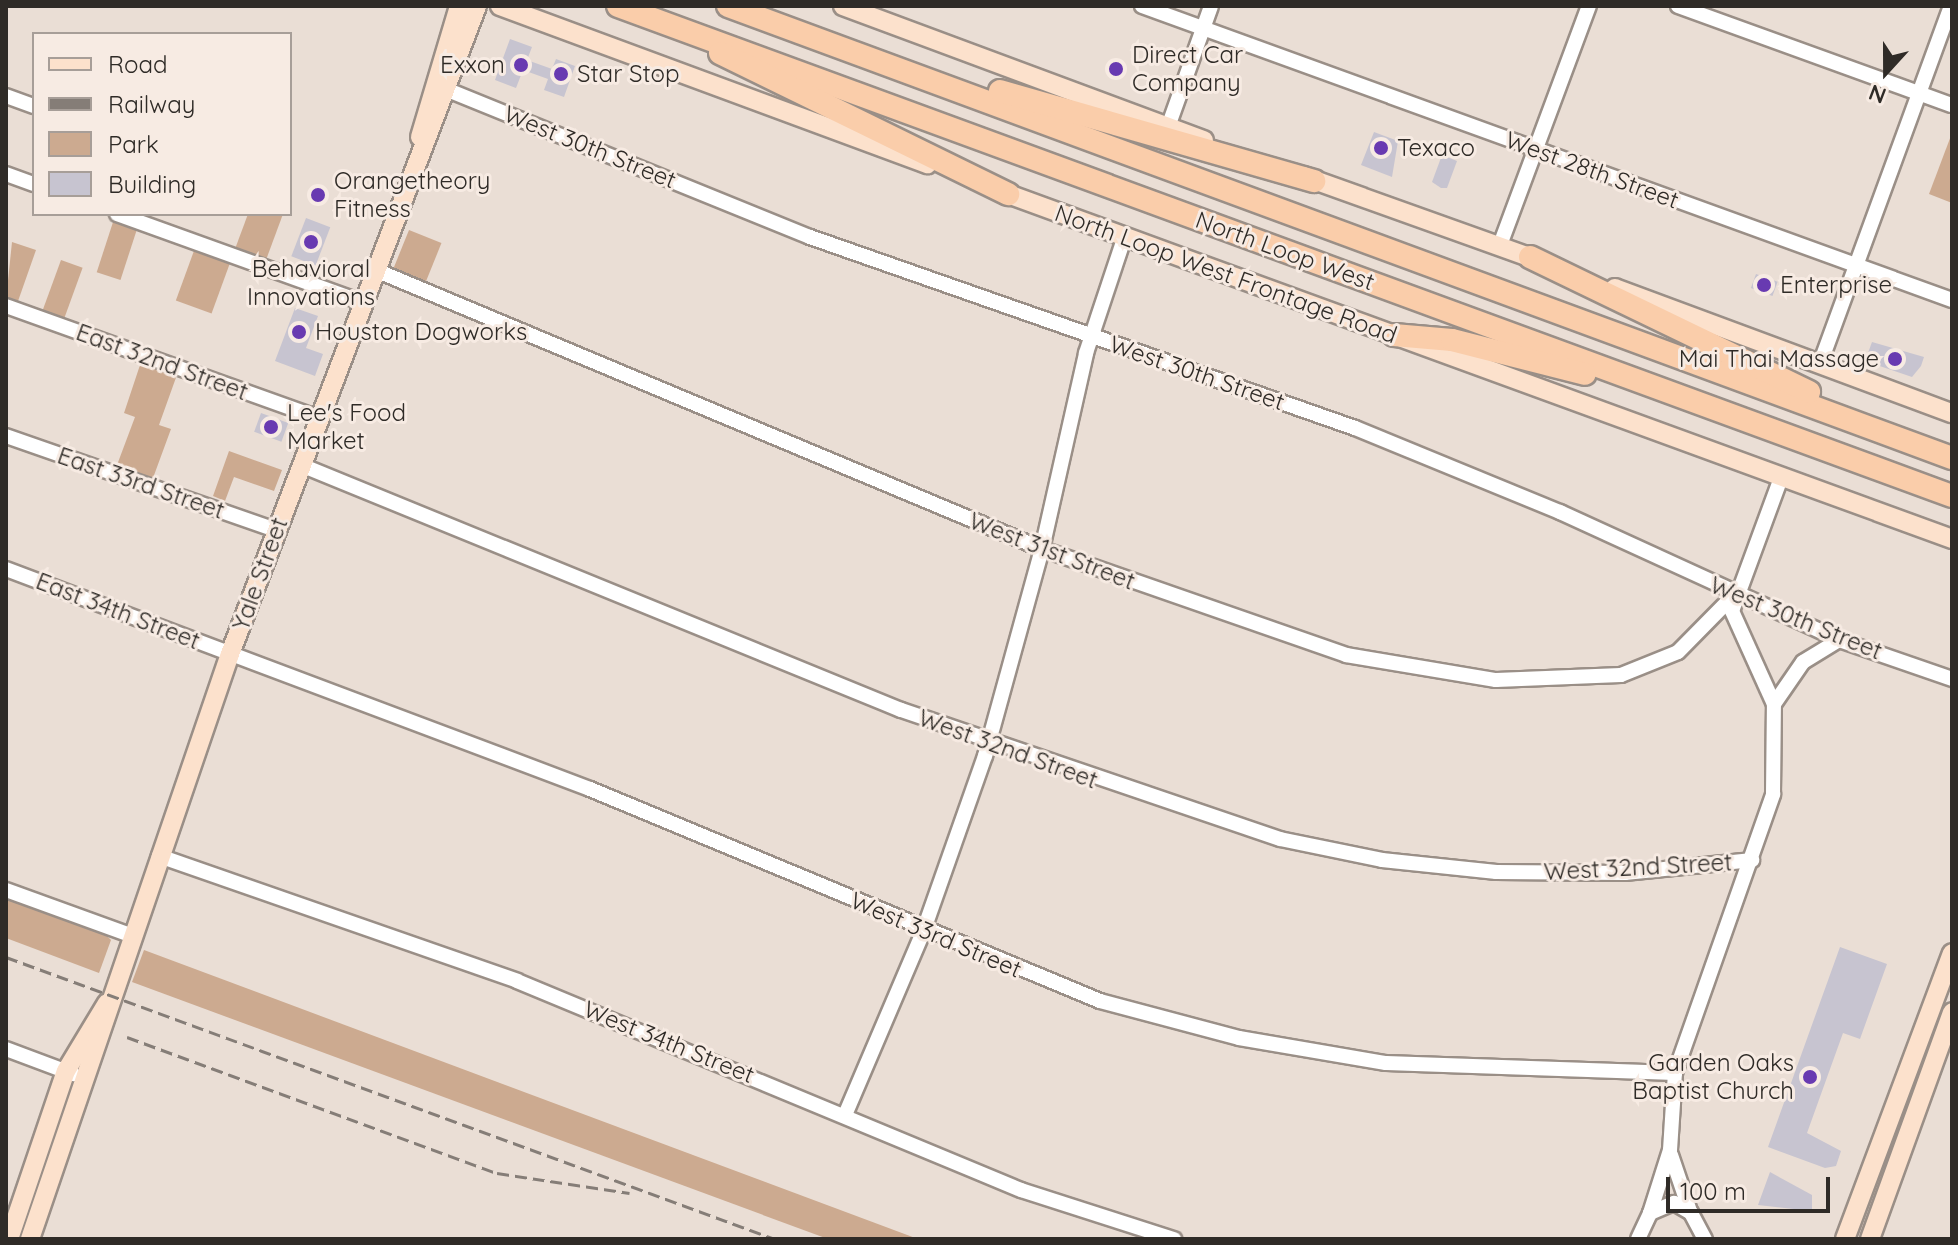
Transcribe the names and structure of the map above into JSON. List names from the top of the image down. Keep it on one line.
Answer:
{"streets":{"highway":["North Loop West"],"main road":["North Loop West Frontage Road","Yale Street"],"street":["West 30th Street","West 28th Street","East 32nd Street","East 33rd Street","West 31st Street","East 34th Street","West 32nd Street","West 33rd Street","West 34th Street"]},"crossings":[["West 30th Street","West 31st Street"],["West 30th Street","Yale Street"],["East 32nd Street","Yale Street"],["East 33rd Street","Yale Street"],["West 31st Street","Yale Street"],["Yale Street","East 34th Street"],["Yale Street","West 32nd Street"],["Yale Street","West 33rd Street"],["Yale Street","West 34th Street"],["East 34th Street","West 33rd Street"]],"places":["Exxon","Direct Car Company","Star Stop","Texaco","Orangetheory Fitness","Behavioral Innovations","Enterprise","Houston Dogworks","Mai Thai Massage","Lee's Food Market","Garden Oaks Baptist Church"],"legend":["Road","Railway","Park","Building"],"scale_bar":"100 m","north":"bottom"}
